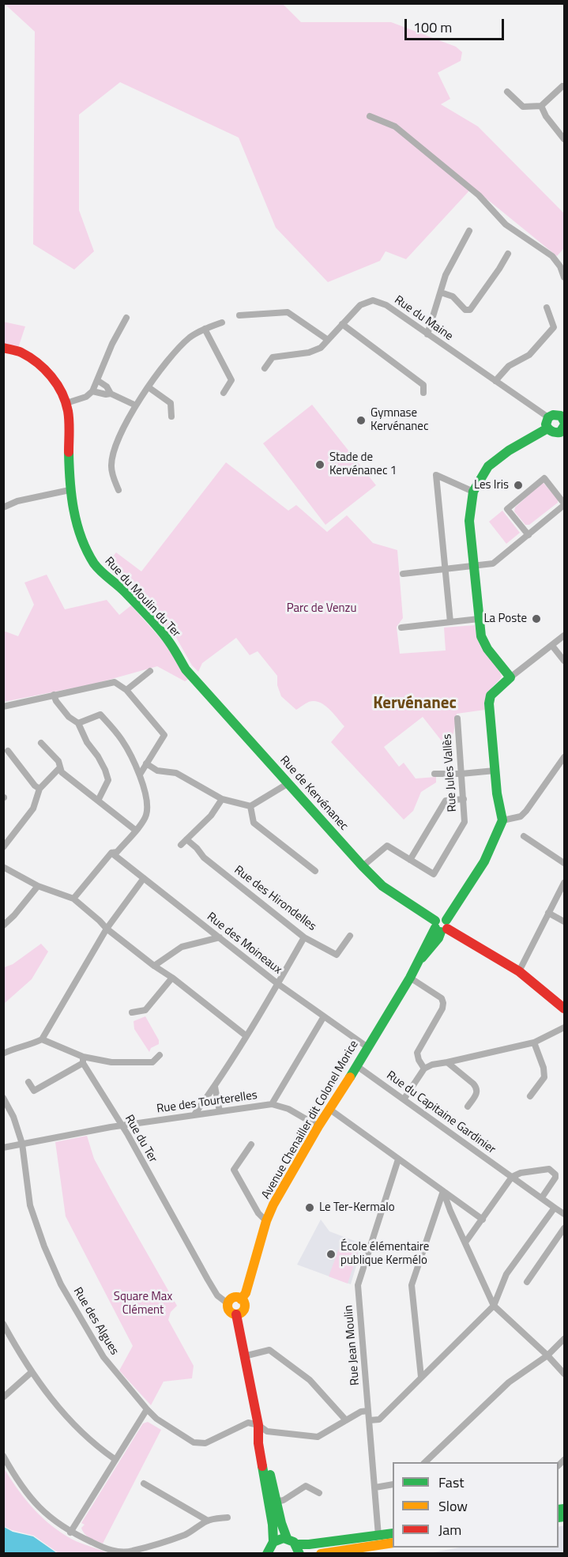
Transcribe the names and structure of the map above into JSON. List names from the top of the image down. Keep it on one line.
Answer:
{"streets":{"street":["Rue du Maine","Rue du Moulin du Ter","Rue Jules Vallès","Rue de Kervénanec","Rue des Hirondelles","Rue des Moineaux","Rue des Tourterelles","Rue du Capitaine Gardinier","Avenue Chenailler dit Colonel Morice","Rue du Ter","Rue des Algues","Rue Jean Moulin"]},"crossings":[["Rue du Moulin du Ter","Rue de Kervénanec"],["Rue Jules Vallès","Rue de Kervénanec"],["Rue de Kervénanec","Avenue Chenailler dit Colonel Morice"],["Rue des Moineaux","Avenue Chenailler dit Colonel Morice"],["Rue des Tourterelles","Avenue Chenailler dit Colonel Morice"],["Rue des Tourterelles","Rue du Ter"],["Rue des Tourterelles","Rue des Algues"],["Rue du Capitaine Gardinier","Avenue Chenailler dit Colonel Morice"],["Avenue Chenailler dit Colonel Morice","Rue du Ter"],["Avenue Chenailler dit Colonel Morice","Rue des Algues"]],"districts":["Kervénanec"],"parks":["Parc de Venzu","Square Max Clément"],"places":["Gymnase Kervénanec","Stade de Kervénanec 1","Les Iris","La Poste","Le Ter-Kermalo","École élémentaire publique Kermélo"],"legend":["Fast","Slow","Jam"],"scale_bar":"100 m"}
